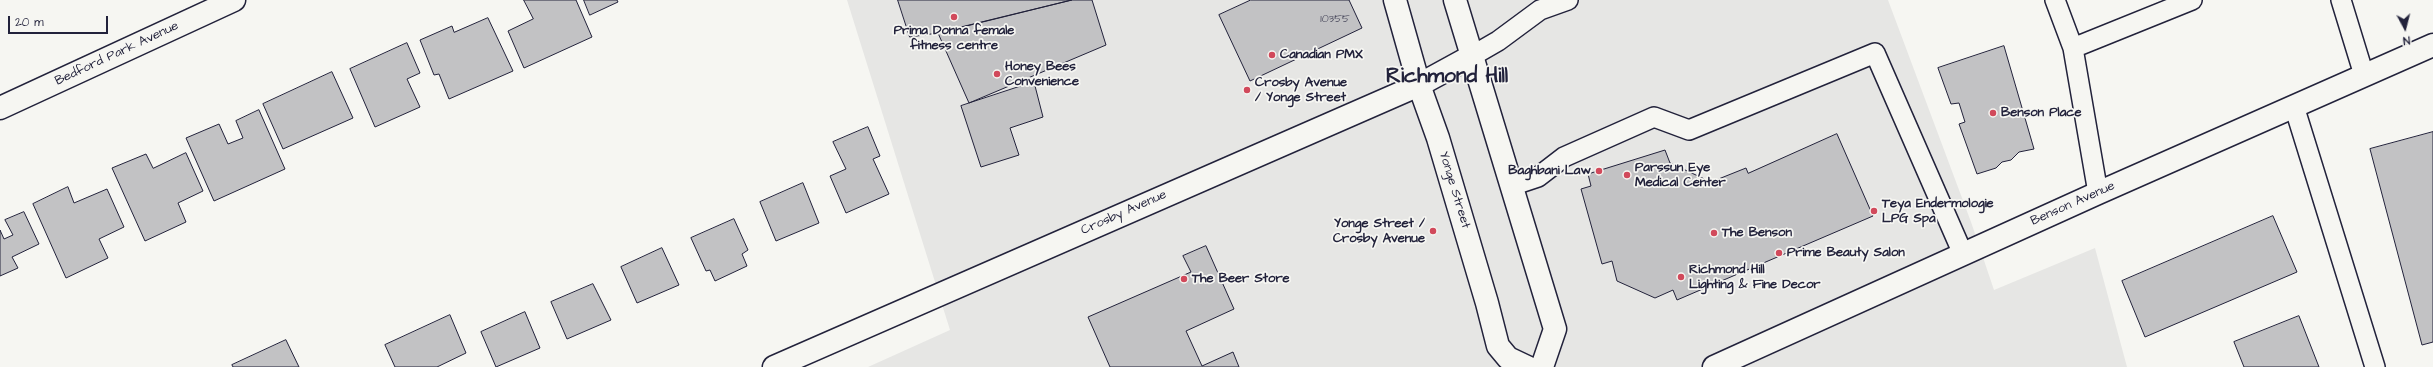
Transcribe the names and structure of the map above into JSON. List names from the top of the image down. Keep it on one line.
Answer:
{"streets":{"street":["Bedford Park Avenue","Yonge Street","Benson Avenue","Crosby Avenue"]},"crossings":[["Yonge Street","Crosby Avenue"]],"districts":["Richmond Hill"],"places":["Prima Donna female fitness centre","Canadian PMX","Honey Bees Convenience","Crosby Avenue / Yonge Street","Benson Place","Baghbani Law","Parssun Eye Medical Center","Teya Endermologie LPG Spa","Yonge Street / Crosby Avenue","The Benson","Prime Beauty Salon","Richmond Hill Lighting & Fine Decor","The Beer Store"],"house_numbers":["10355"],"scale_bar":"20 m","north":"bottom"}
